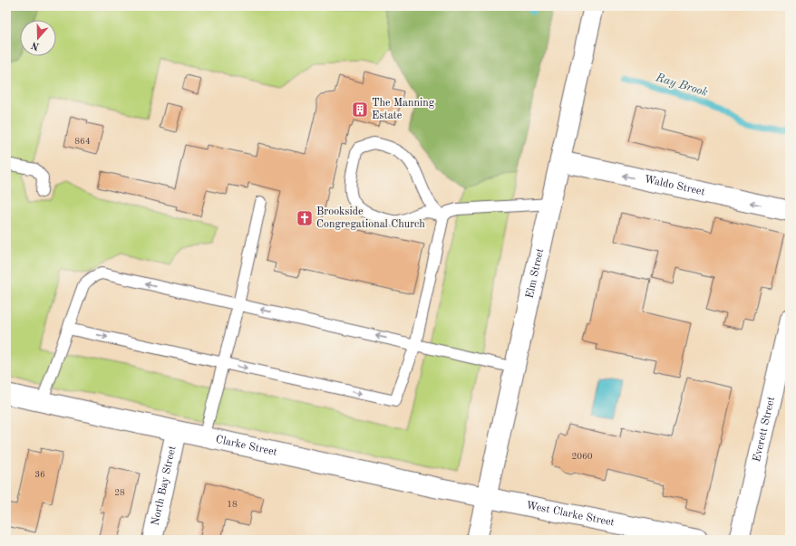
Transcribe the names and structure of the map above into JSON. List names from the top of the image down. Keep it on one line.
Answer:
{"streets":{"street":["Waldo Street","Elm Street","Everett Street","Clarke Street","North Bay Street","West Clarke Street"]},"crossings":[["Waldo Street","Elm Street"],["Elm Street","Clarke Street"],["Elm Street","West Clarke Street"],["Clarke Street","North Bay Street"],["Clarke Street","West Clarke Street"]],"one_way":["Waldo Street"],"water":["Ray Brook"],"places":{"building":["The Manning Estate"],"church":["Brookside Congregational Church"]},"house_numbers":["864","2060","36","28","18"],"north":"bottom"}
